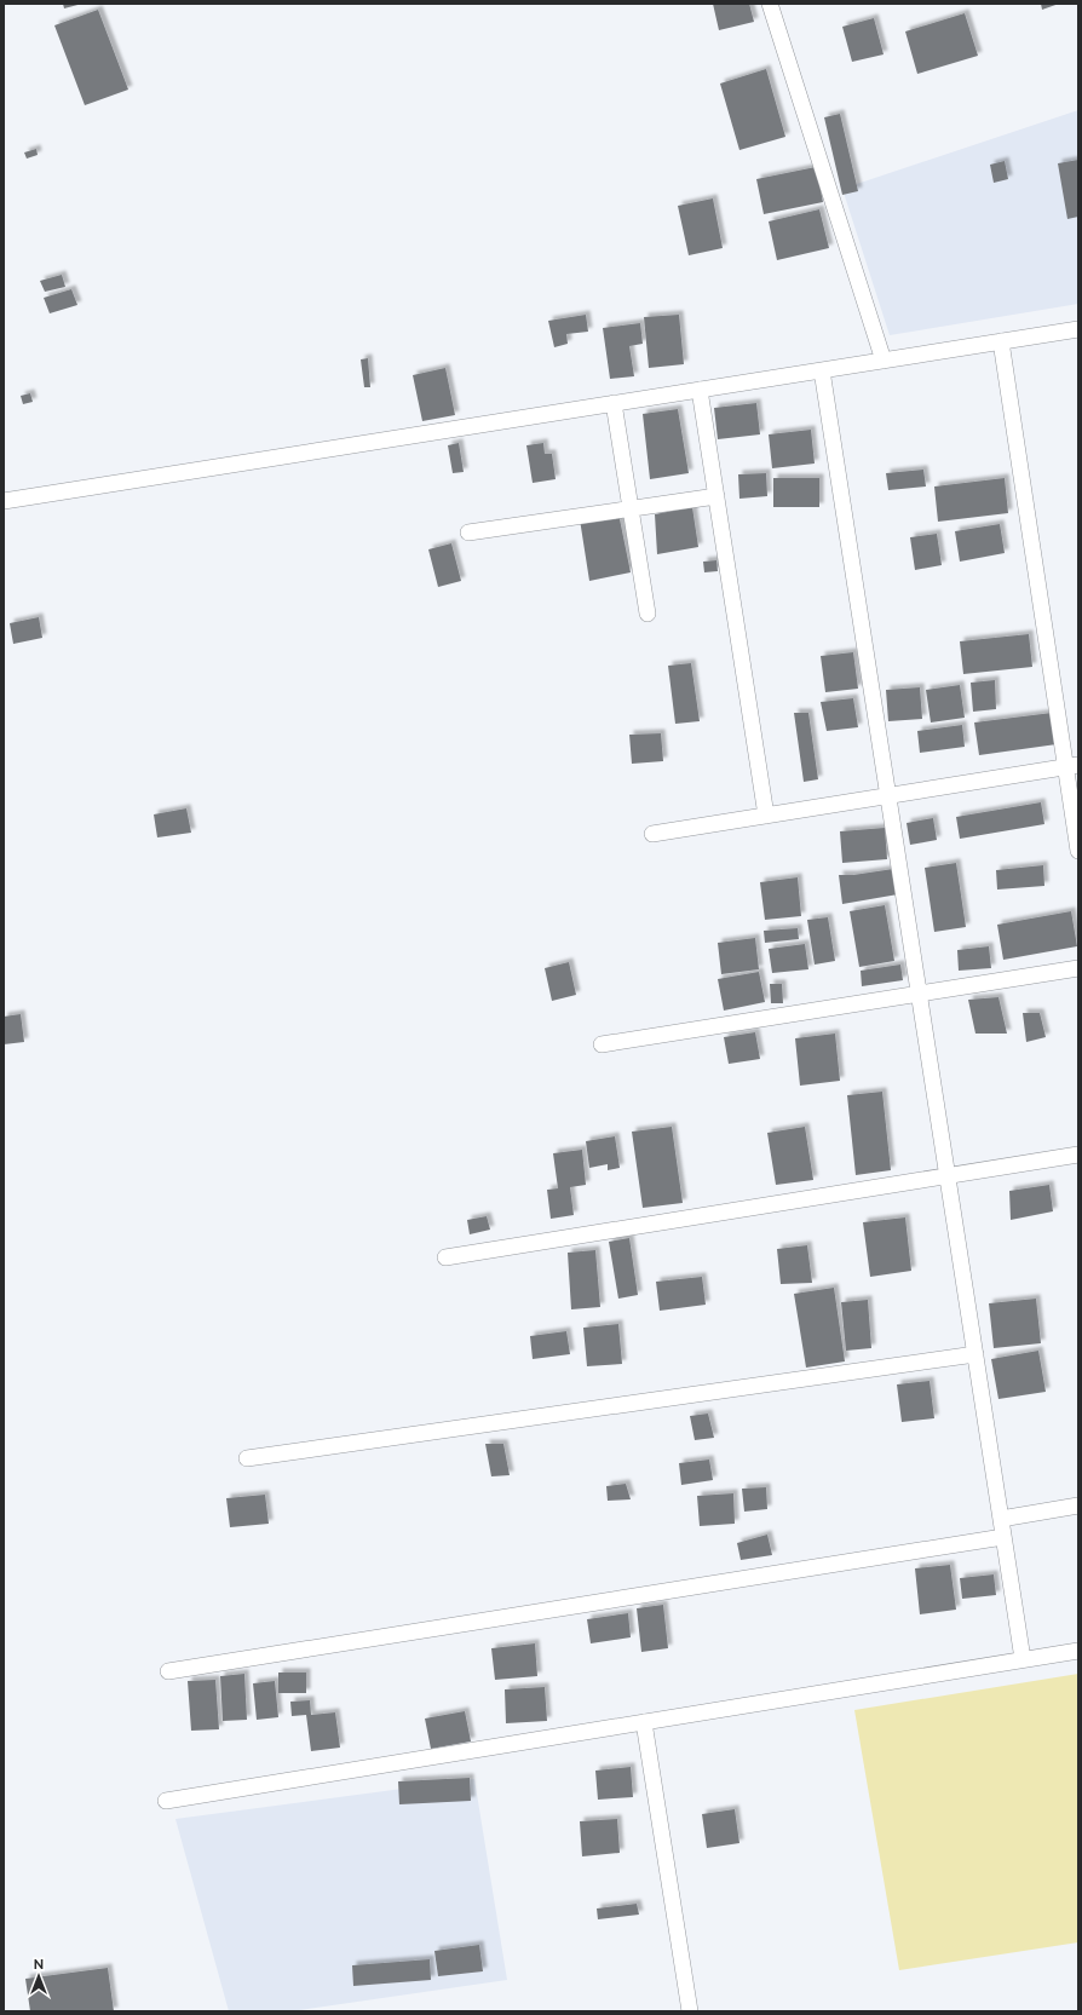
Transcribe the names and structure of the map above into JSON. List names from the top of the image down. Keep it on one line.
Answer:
{"north":"top"}
